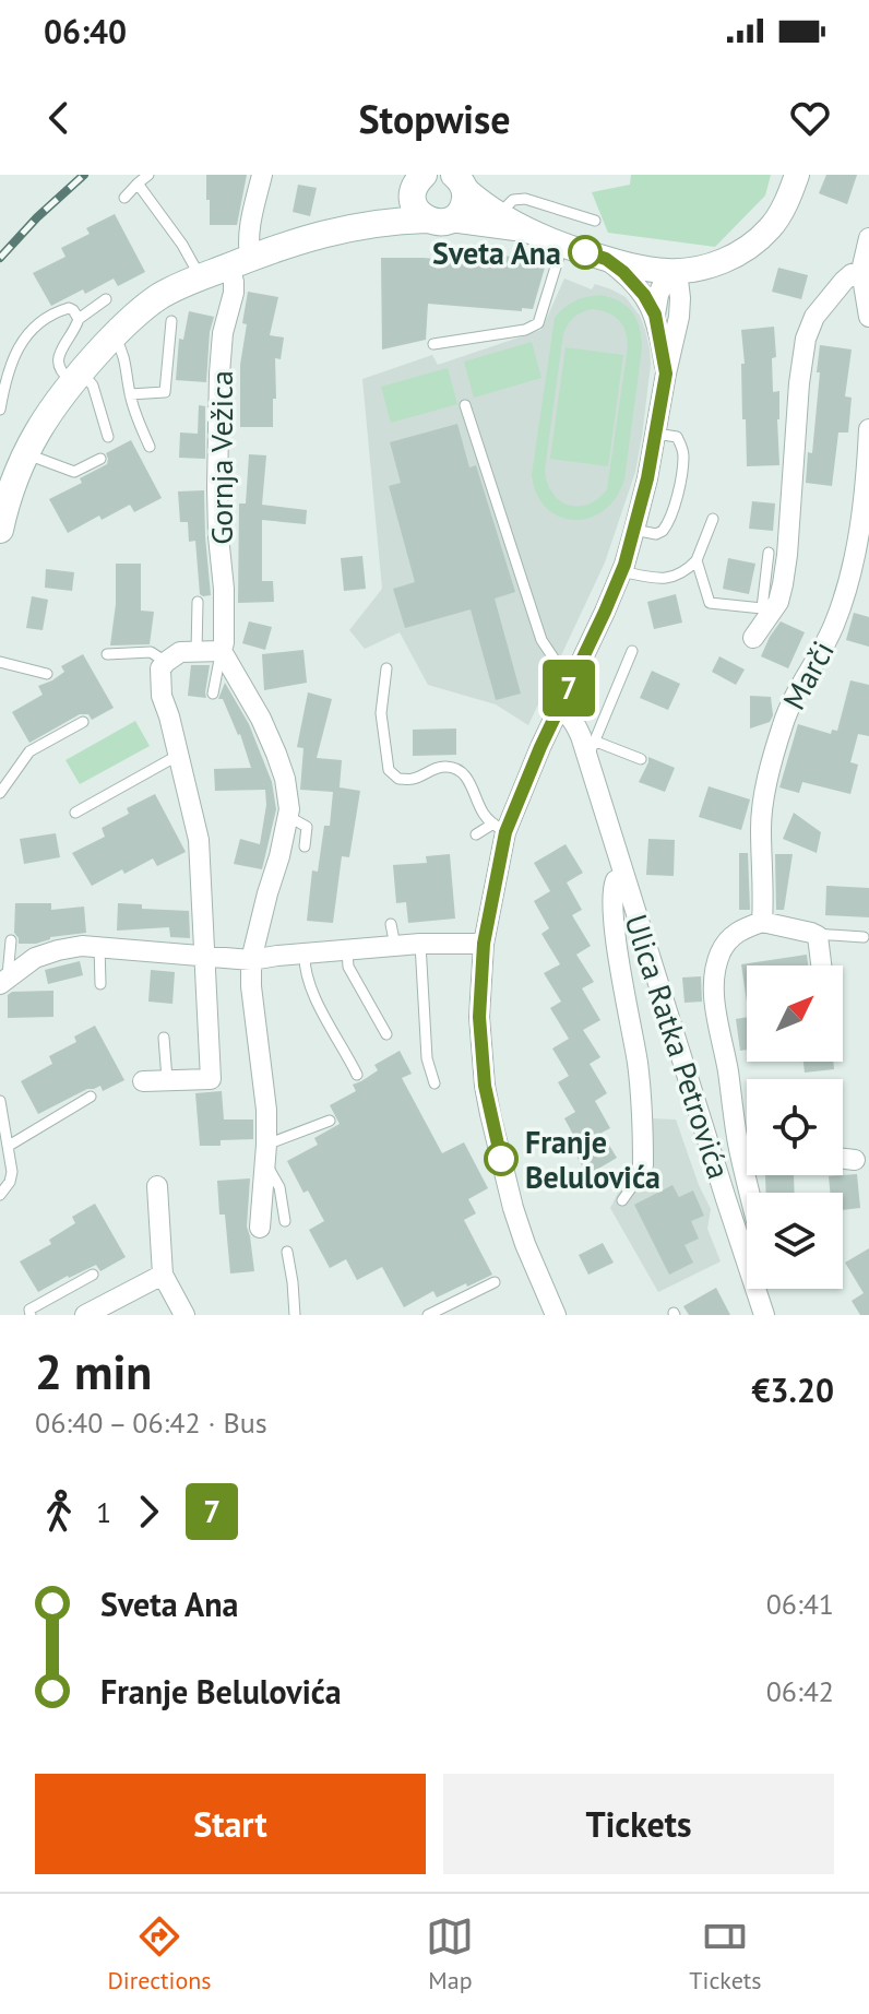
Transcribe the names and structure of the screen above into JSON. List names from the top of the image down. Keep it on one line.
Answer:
{"streets":{"street":["Gornja Vežica","Marči","Ulica Ratka Petrovića"]},"places":["Sveta Ana","Franje Belulovića"],"lines":["bus line 7"],"north":"top right","page":{"status":"06:40","header":"Stopwise","on_map":"7","heading":["2 min","06:40 – 06:42 · Bus","€3.20"],"legs":["1","7"],"list":[{"name":"Sveta Ana","value":"06:41"},{"name":"Franje Belulovića","value":"06:42"}],"buttons":["Start","Tickets"],"tabs":["Directions","Map","Tickets"]}}
